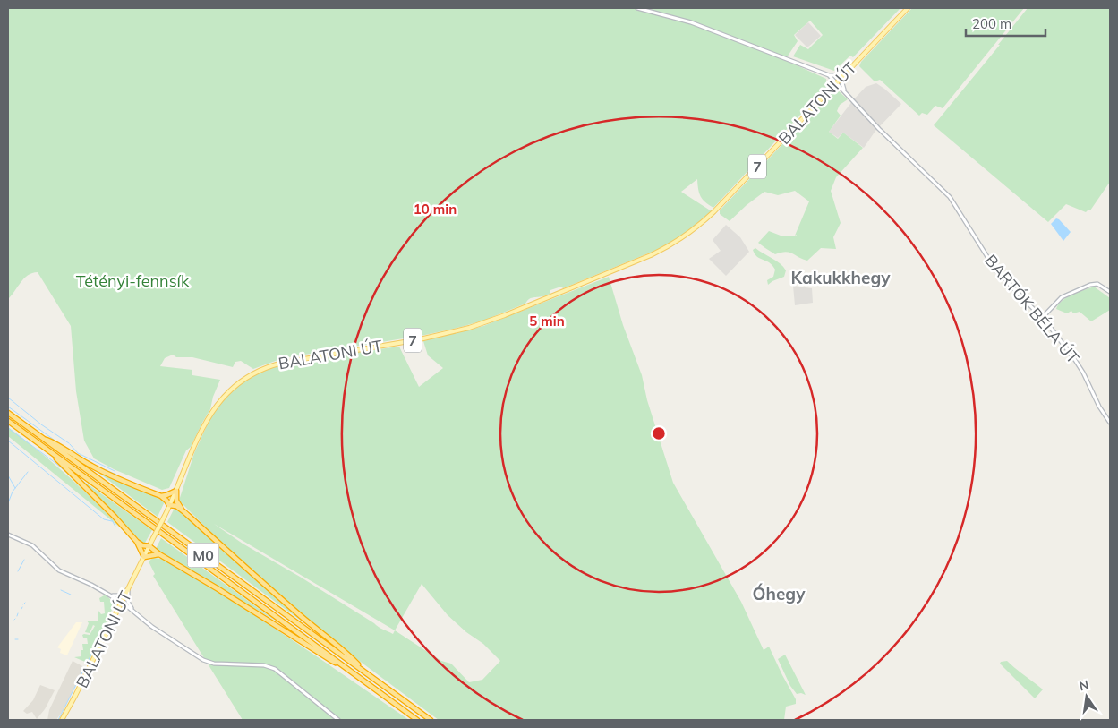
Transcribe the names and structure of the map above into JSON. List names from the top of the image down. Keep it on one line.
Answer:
{"streets":{"highway":["M0"],"main road":["BALATONI ÚT","7"],"street":["BARTÓK BÉLA ÚT"]},"crossings":[["BALATONI ÚT","BARTÓK BÉLA ÚT"]],"districts":["Kakukkhegy","Óhegy"],"parks":["Tétényi-fennsík"],"scale_bar":"200 m","north":"top","rings":["10 min","5 min"]}
